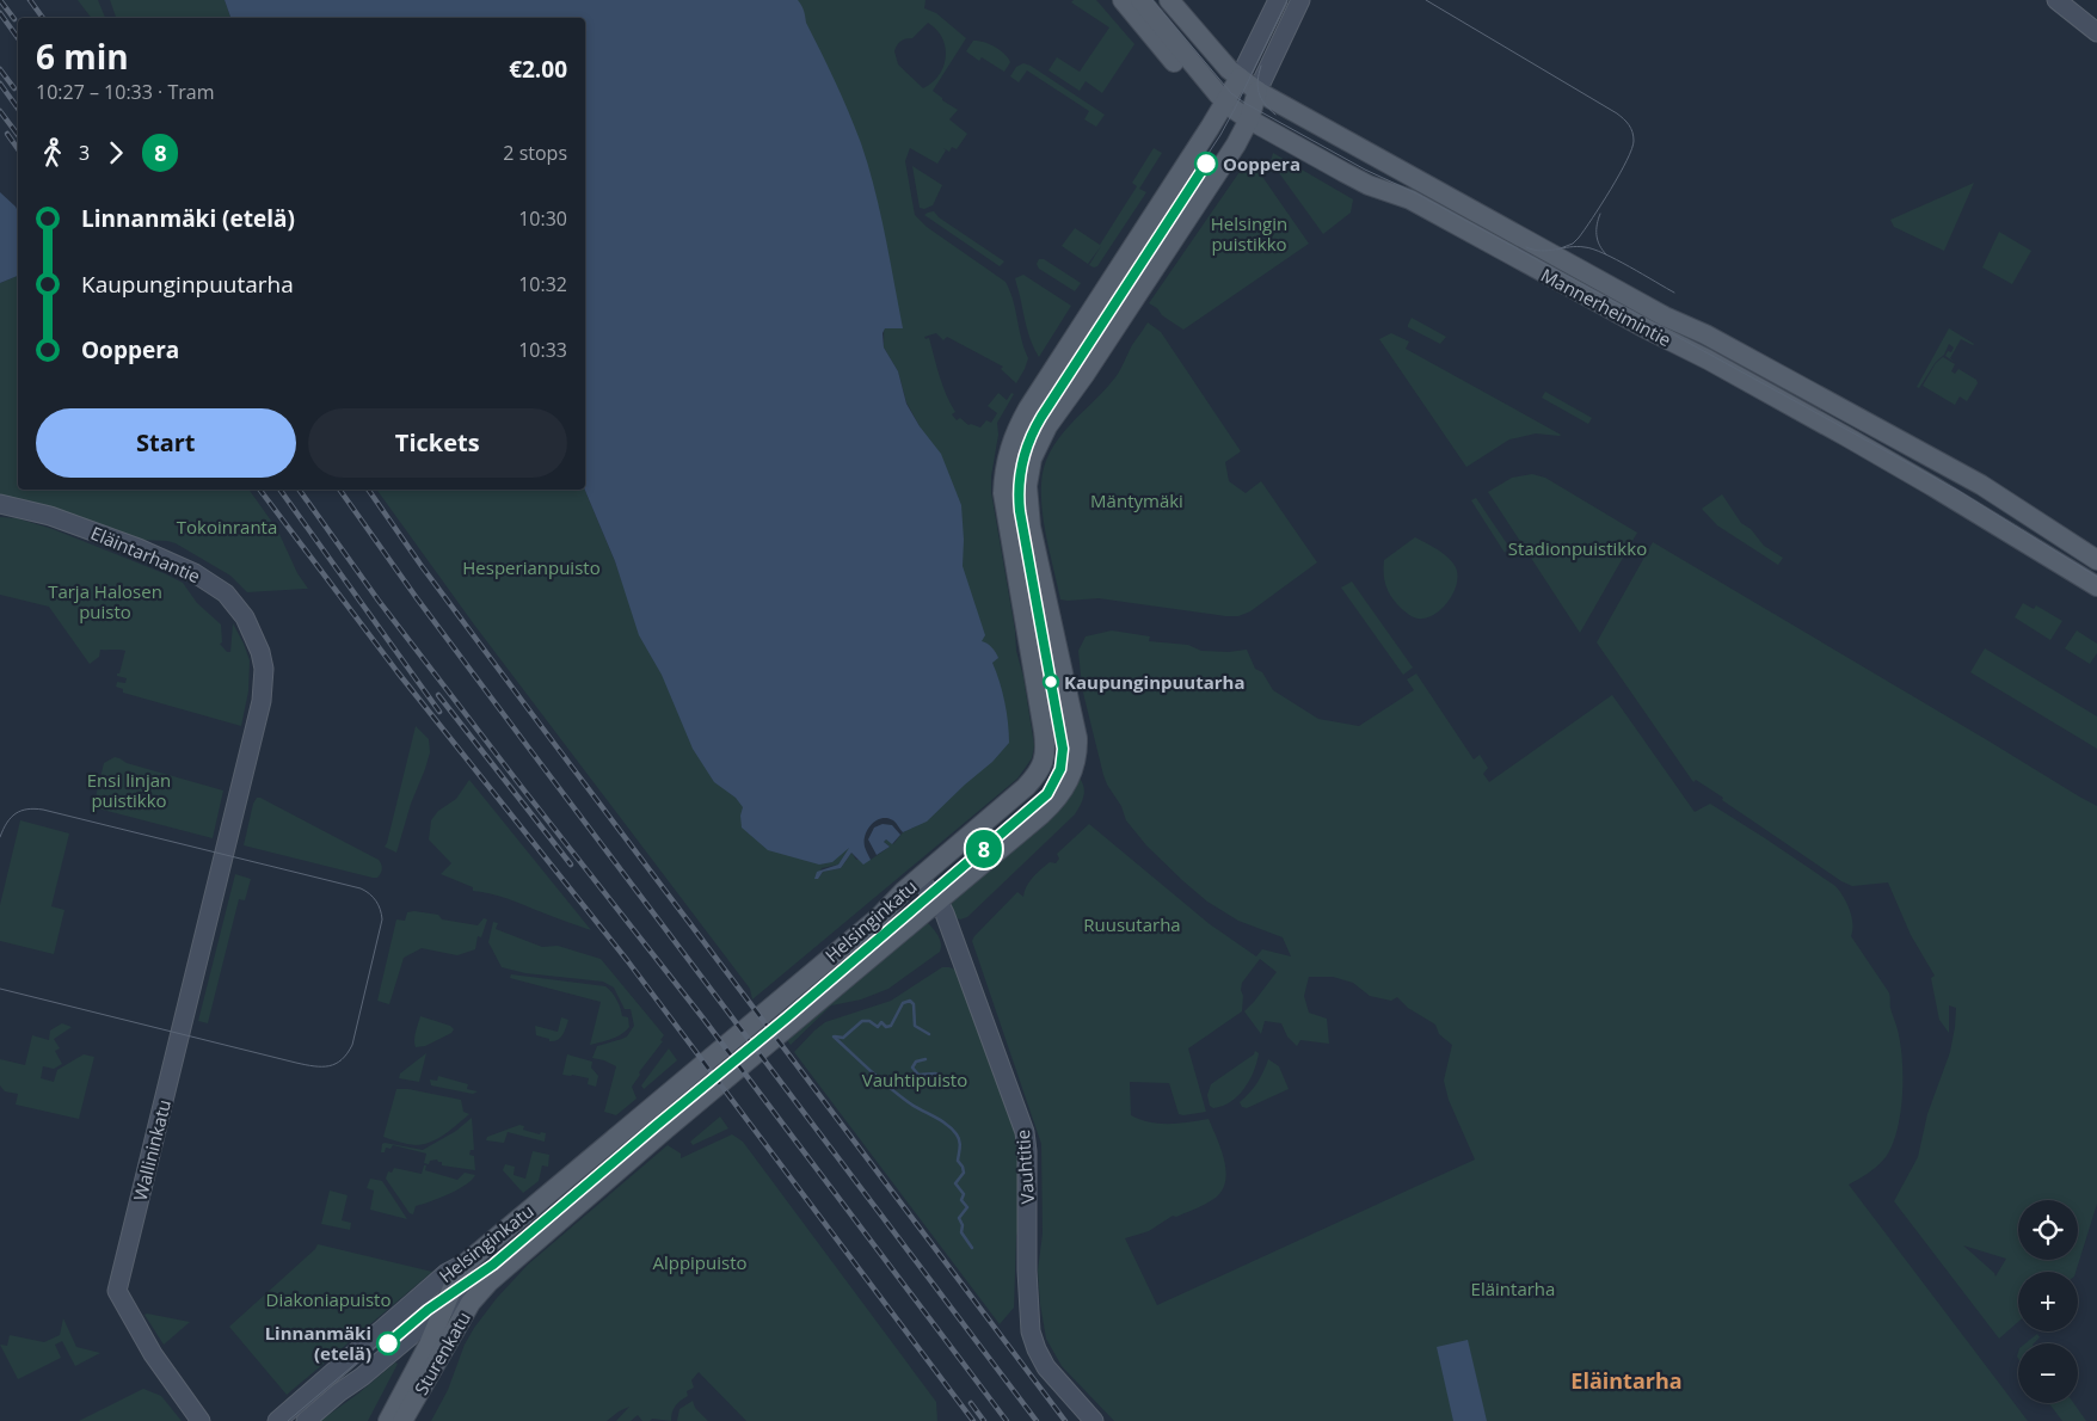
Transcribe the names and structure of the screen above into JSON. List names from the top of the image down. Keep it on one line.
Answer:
{"streets":{"main road":["Mannerheimintie","Eläintarhantie","Helsinginkatu","Wallininkatu","Vauhtitie","Sturenkatu"]},"crossings":[["Mannerheimintie","Helsinginkatu"],["Eläintarhantie","Wallininkatu"],["Helsinginkatu","Vauhtitie"],["Helsinginkatu","Sturenkatu"]],"districts":["Eläintarha"],"parks":["Helsingin puistikko","Mäntymäki","Tokoinranta","Stadionpuistikko","Hesperianpuisto","Tarja Halosen puisto","Ensi linjan puistikko","Ruusutarha","Vauhtipuisto","Alppipuisto","Eläintarha","Diakoniapuisto"],"places":["Ooppera","Kaupunginpuutarha","Linnanmäki (etelä)"],"lines":["tram line 8"],"page":{"on_map":"8","heading":["6 min","10:27 – 10:33 · Tram","€2.00"],"legs":["3","8","2 stops"],"list":[{"name":"Linnanmäki (etelä)","value":"10:30"},{"name":"Kaupunginpuutarha","value":"10:32"},{"name":"Ooppera","value":"10:33"}],"buttons":["Start","Tickets"],"map_buttons":["+","−"]}}
